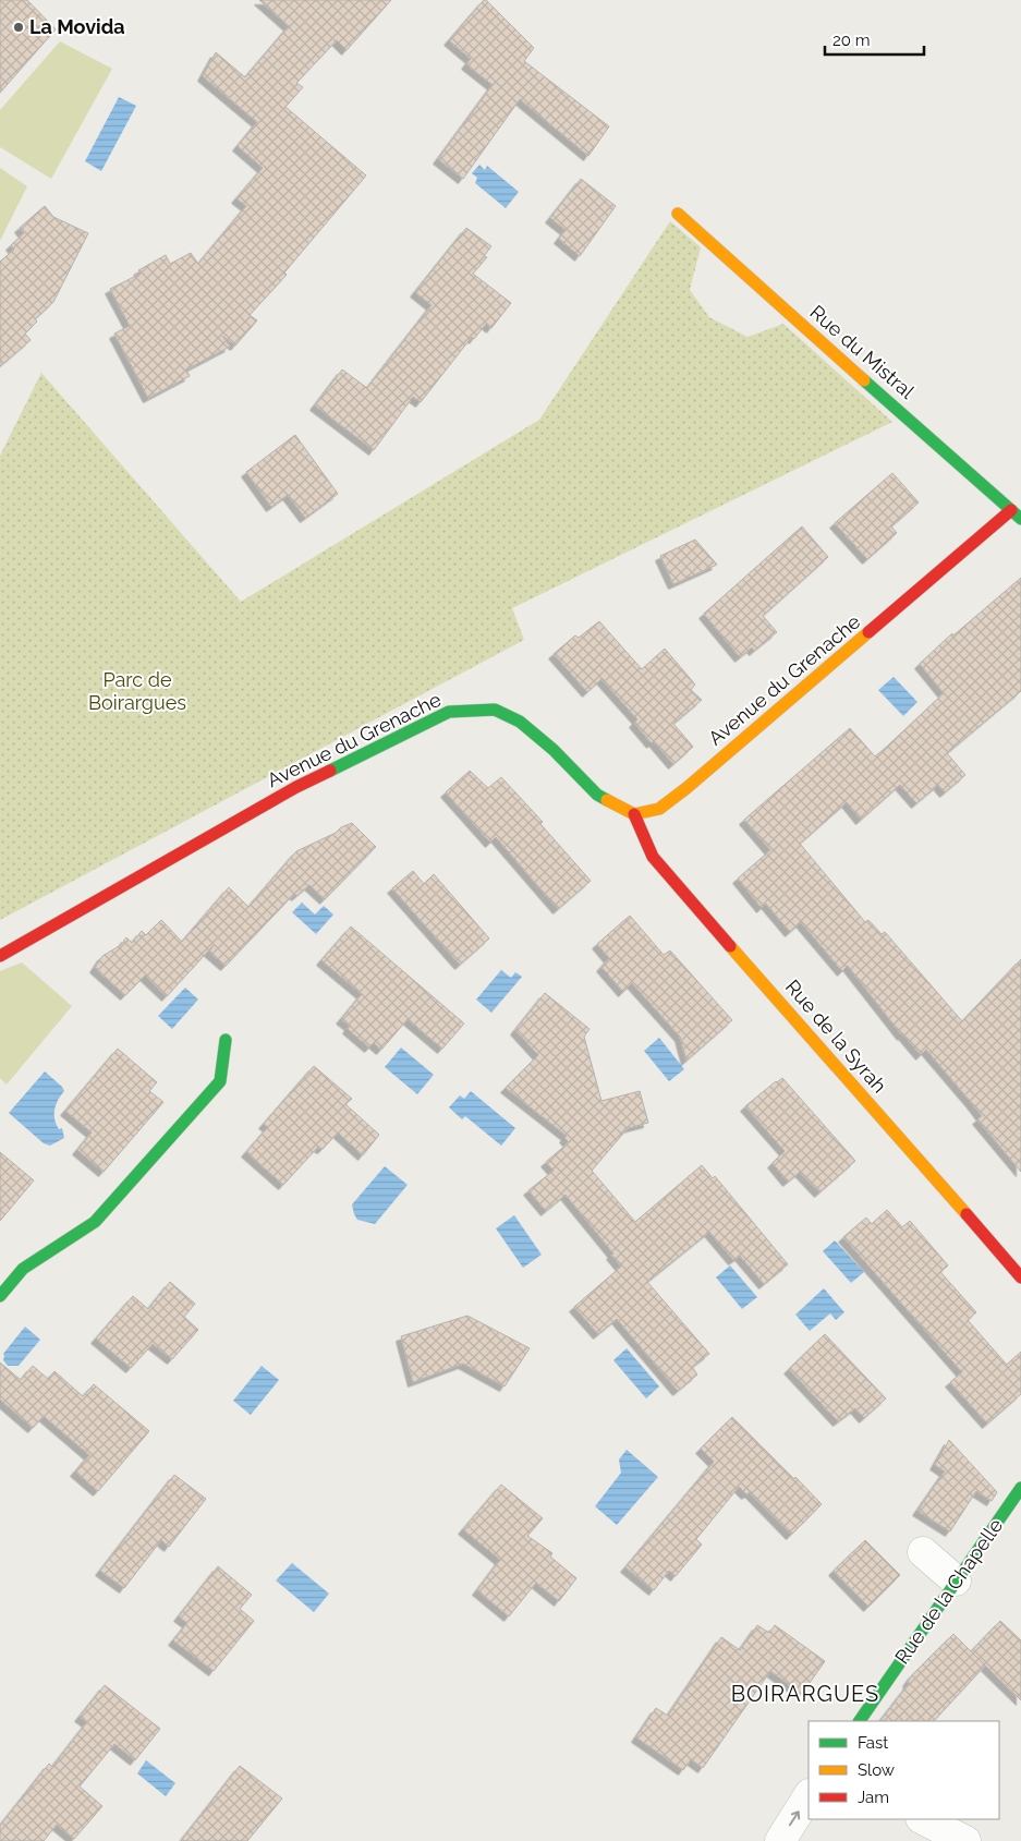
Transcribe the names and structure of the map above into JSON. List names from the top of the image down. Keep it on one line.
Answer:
{"streets":{"street":["Rue du Mistral","Avenue du Grenache","Rue de la Syrah","Rue de la Chapelle"]},"crossings":[["Rue du Mistral","Avenue du Grenache"],["Avenue du Grenache","Rue de la Syrah"]],"districts":["BOIRARGUES"],"parks":["Parc de Boirargues"],"places":["La Movida"],"legend":["Fast","Slow","Jam"],"scale_bar":"20 m"}
